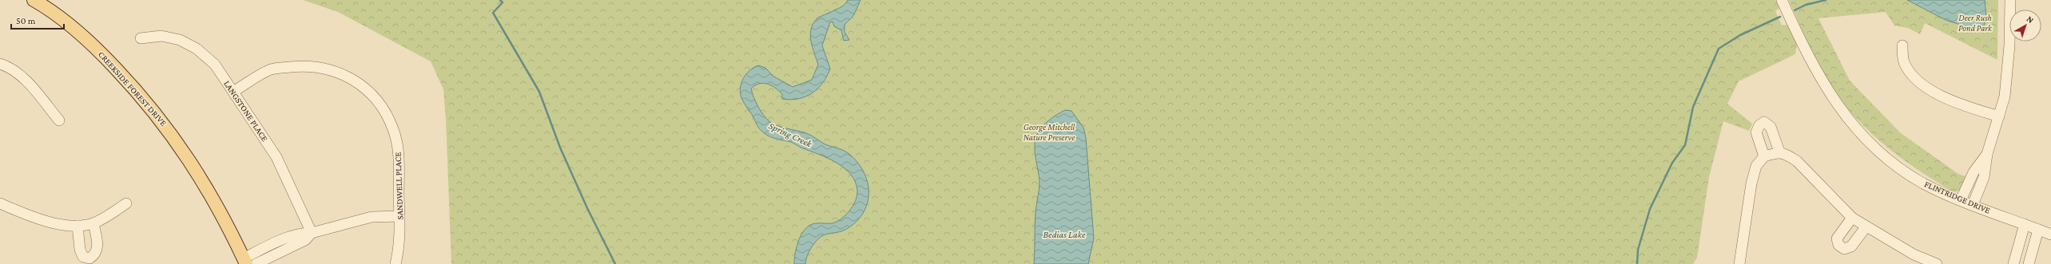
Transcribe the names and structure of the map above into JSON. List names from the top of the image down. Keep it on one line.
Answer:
{"streets":{"main road":["CREEKSIDE FOREST DRIVE"],"street":["LANGSTONE PLACE","SANDWELL PLACE","FLINTRIDGE DRIVE"]},"crossings":[["LANGSTONE PLACE","SANDWELL PLACE"]],"water":["Spring Creek","Bedias Lake"],"parks":["Deer Rush Pond Park","George Mitchell Nature Preserve"],"scale_bar":"50 m","north":"top right"}
